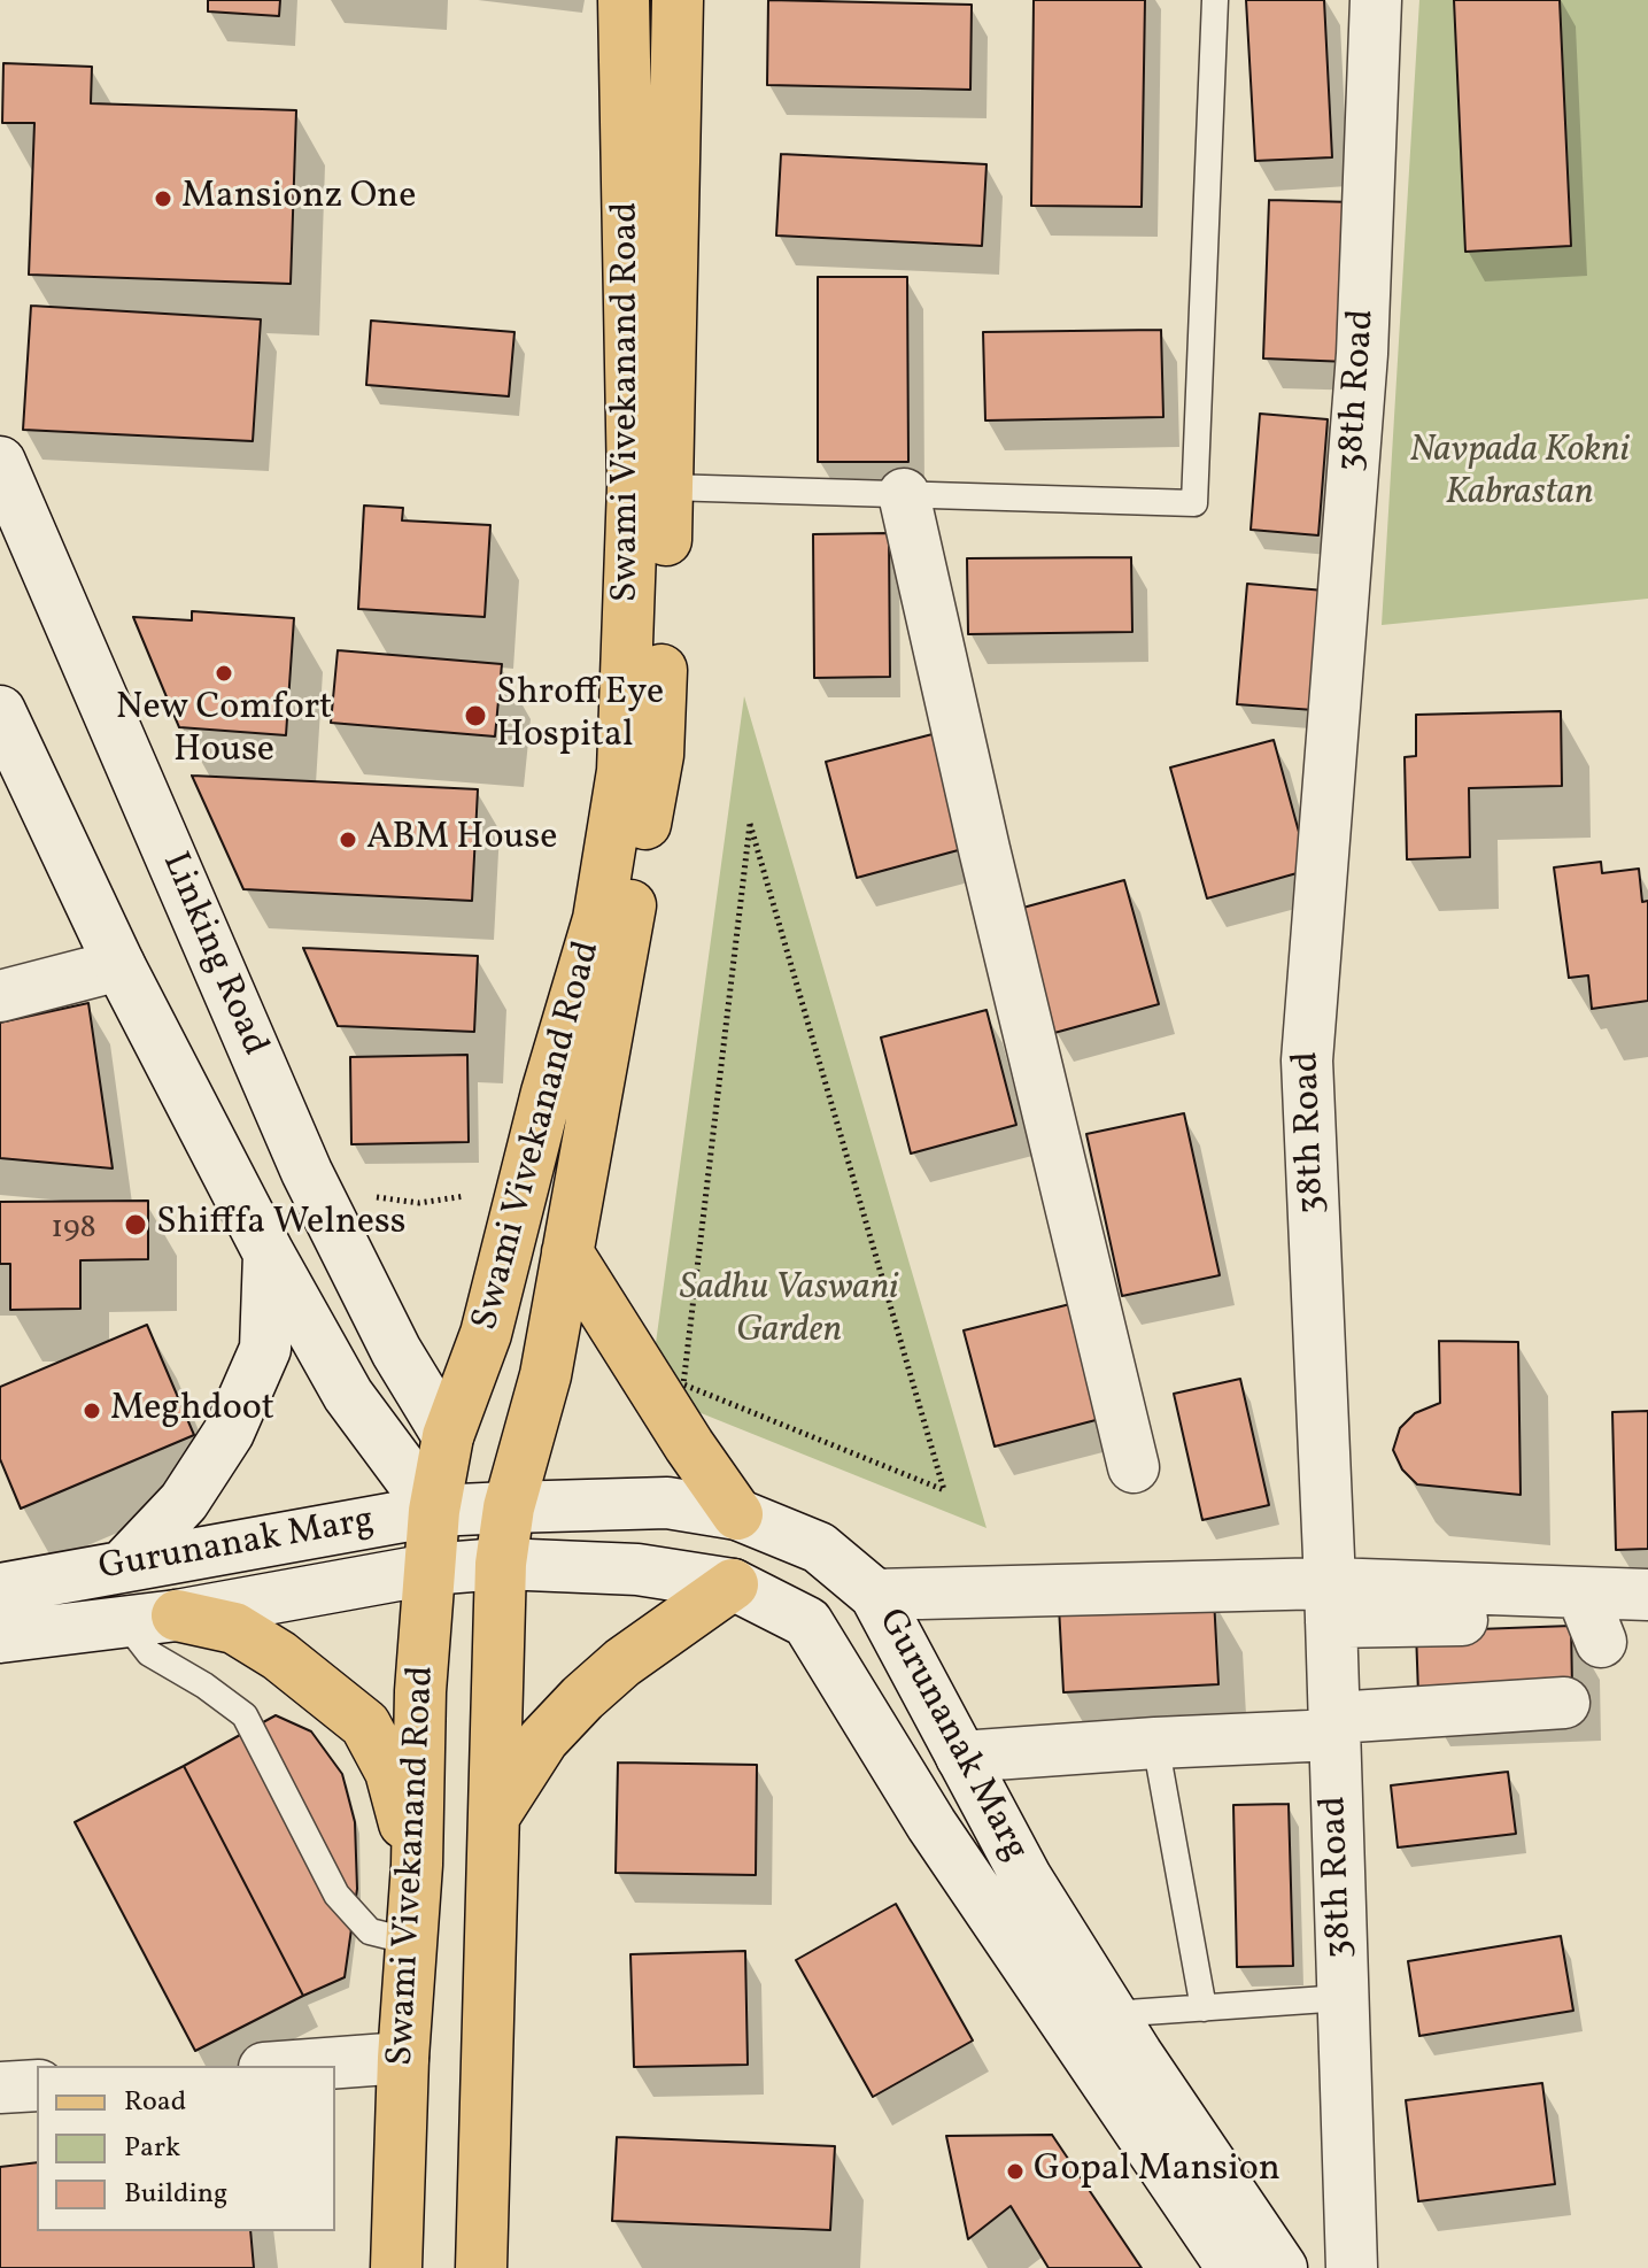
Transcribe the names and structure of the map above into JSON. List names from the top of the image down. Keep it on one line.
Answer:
{"streets":{"main road":["38th Road","Swami Vivekanand Road","Linking Road","Gurunanak Marg"]},"crossings":[["Swami Vivekanand Road","Linking Road"],["Swami Vivekanand Road","Gurunanak Marg"]],"parks":["Navpada Kokni Kabrastan","Sadhu Vaswani Garden"],"places":["Mansionz One","New Comfort House","Shroff Eye Hospital","ABM House","Shifffa Welness","Meghdoot","Gopal Mansion"],"house_numbers":["198"],"legend":["Road","Park","Building"]}
